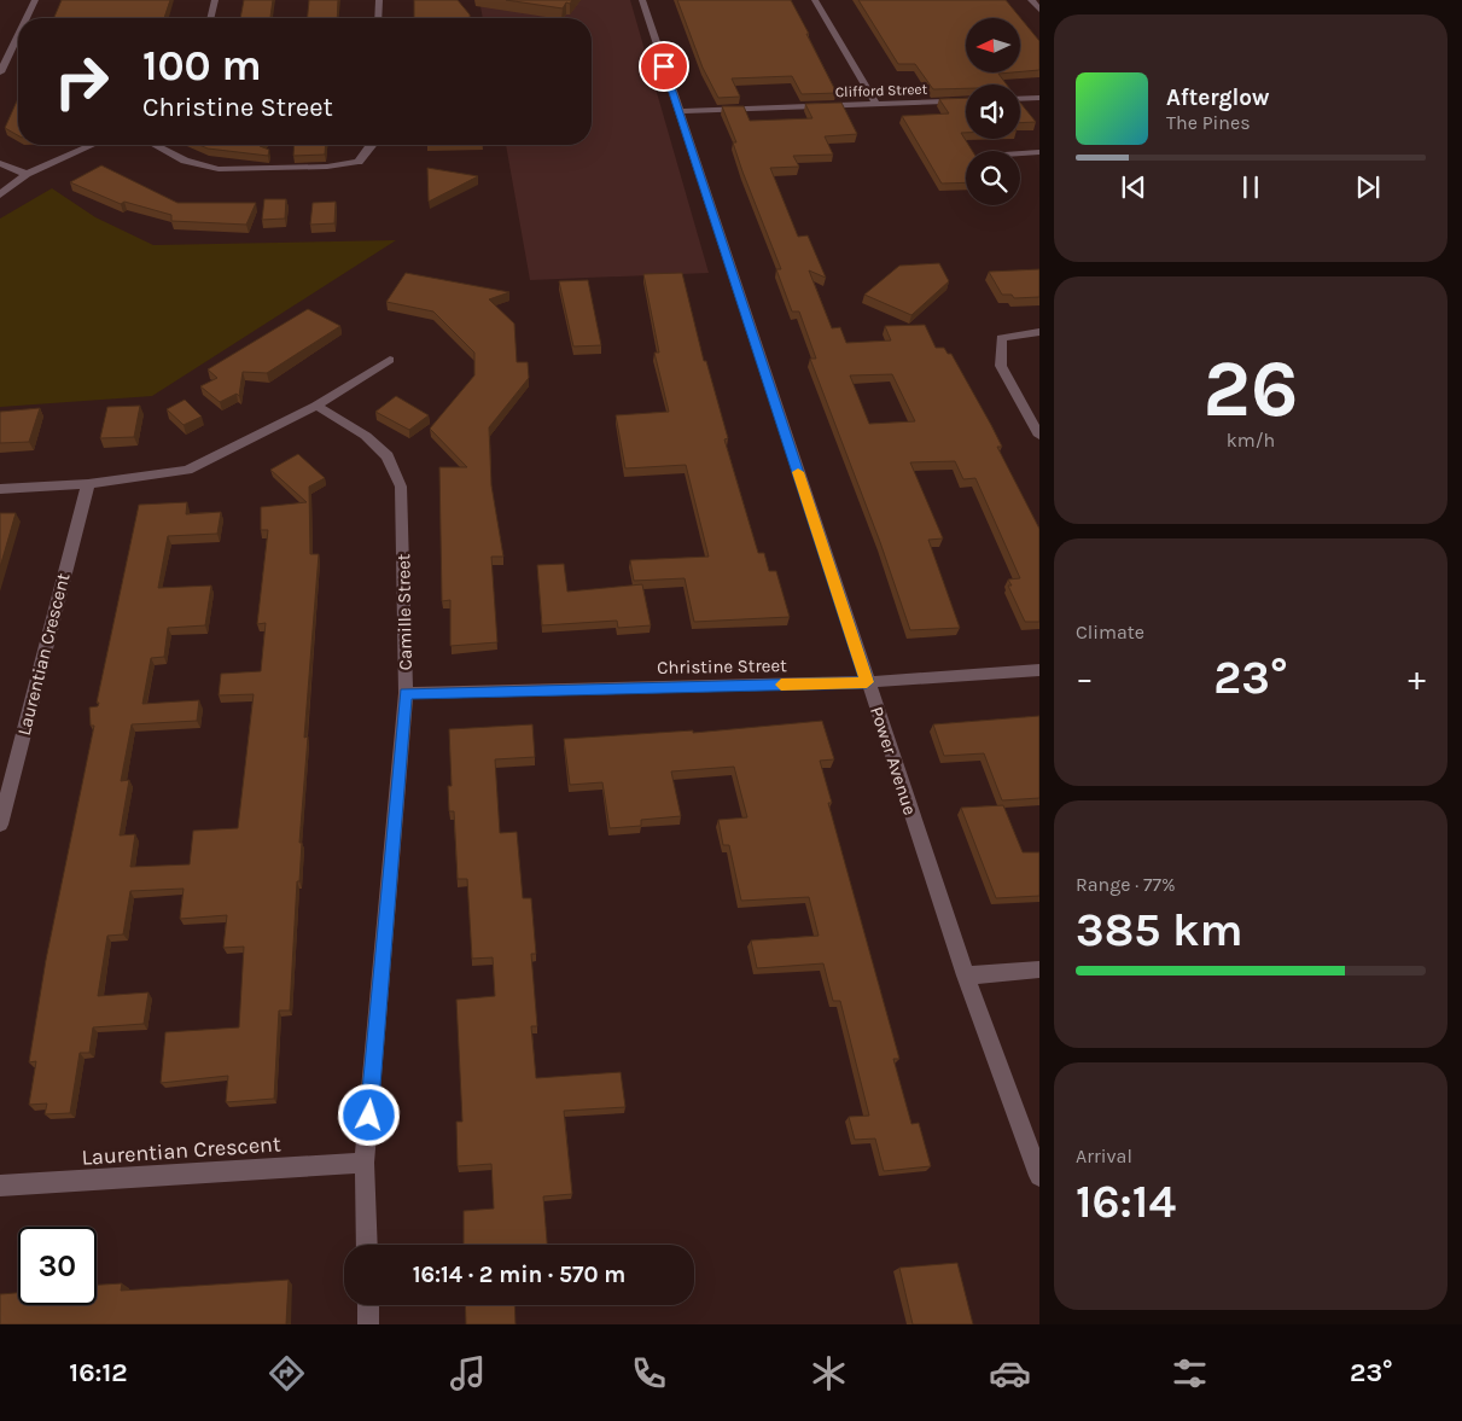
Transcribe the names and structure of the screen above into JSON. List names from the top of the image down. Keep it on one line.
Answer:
{"streets":{"street":["Clifford Street","Camille Street","Laurentian Crescent","Christine Street","Power Avenue"]},"crossings":[["Clifford Street","Power Avenue"],["Camille Street","Laurentian Crescent"],["Camille Street","Christine Street"],["Christine Street","Power Avenue"]],"north":"left","page":{"turn":["100 m","Christine Street"],"song":["Afterglow","The Pines"],"tile":[["26","km/h"],"Climate",["Range · 77%","385 km"],["Arrival","16:14"]],"heat":["−","23°","+"],"limit":"30","trip":"16:14 · 2 min · 570 m","tabs":["16:12","23°"]}}
